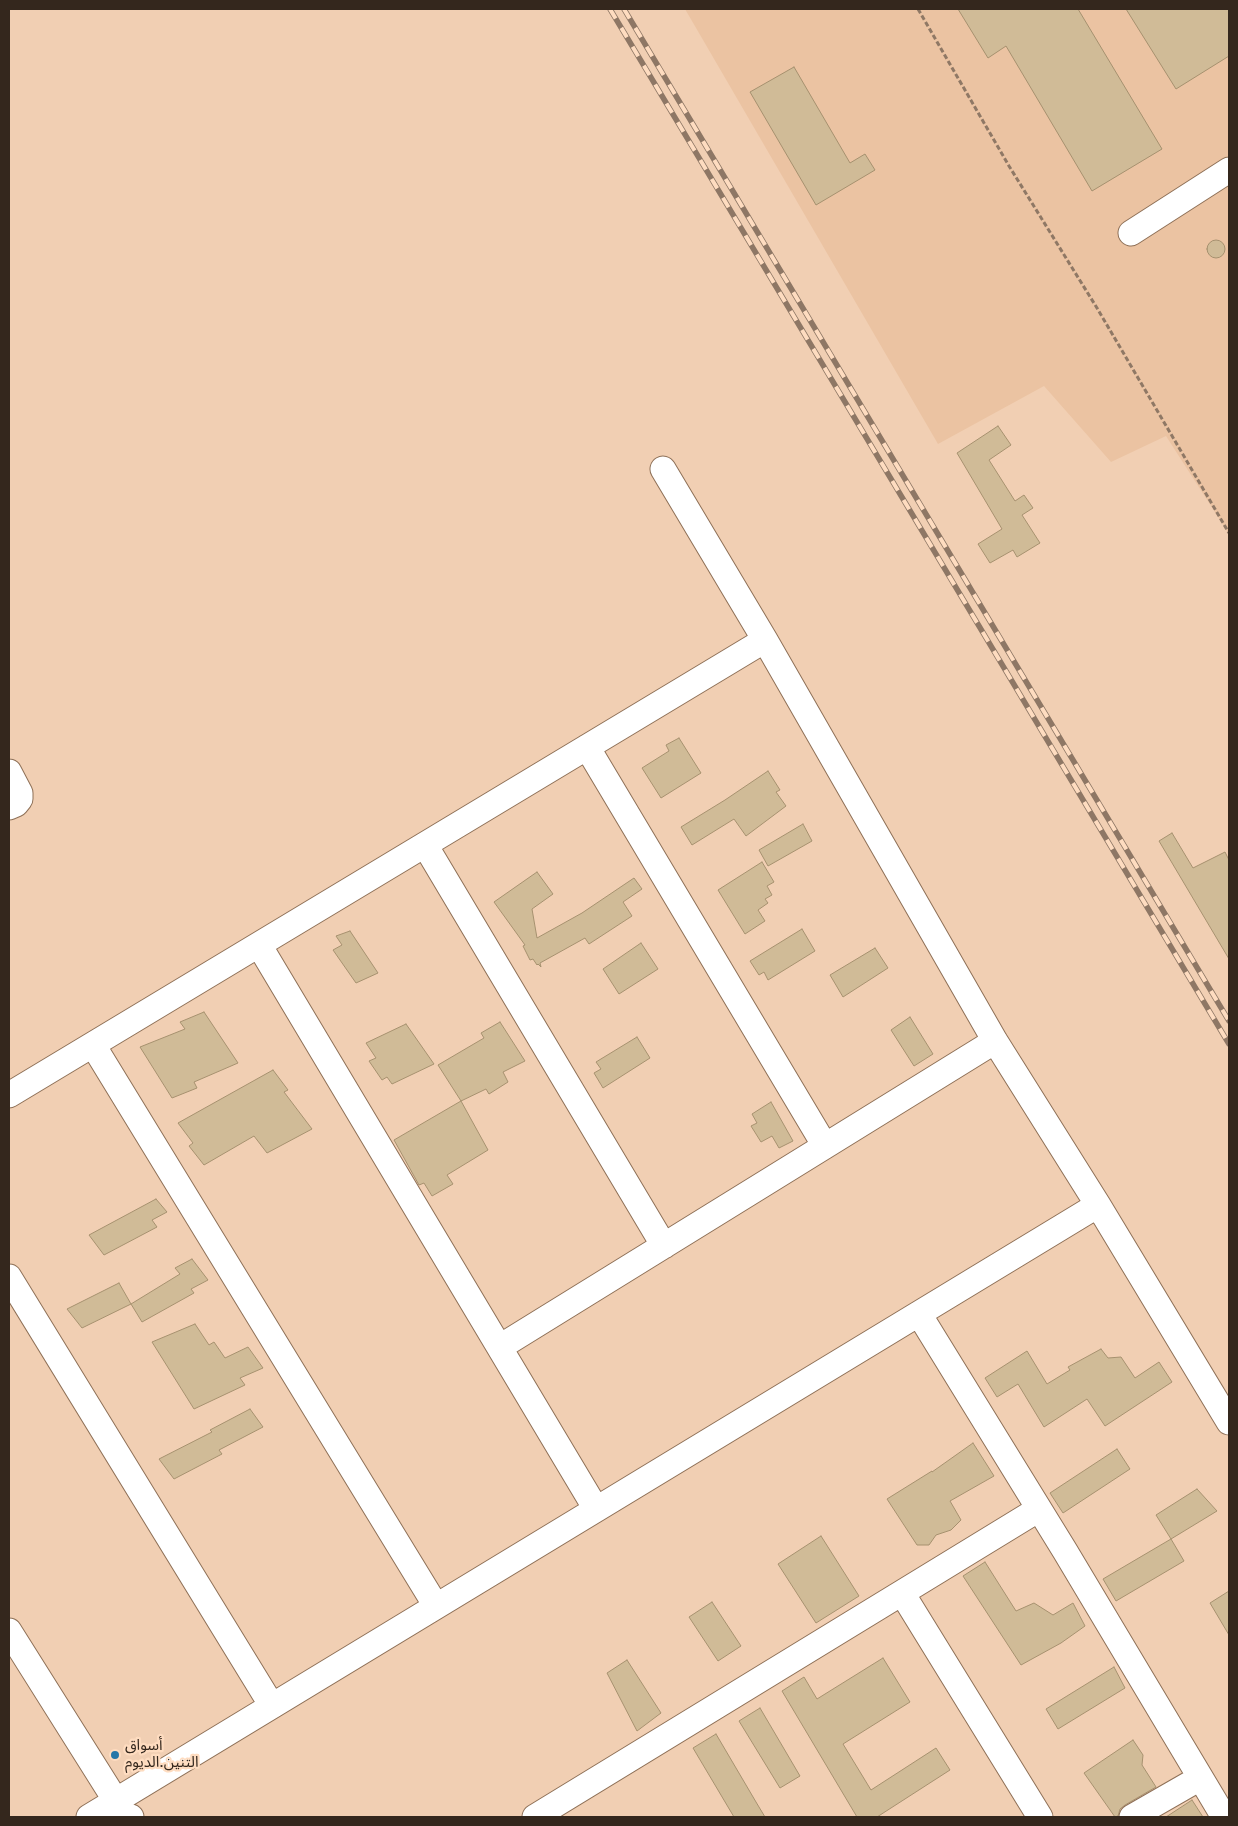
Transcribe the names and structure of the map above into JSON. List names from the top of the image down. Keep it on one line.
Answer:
{"places":["أسواق التنين.الديوم"]}
